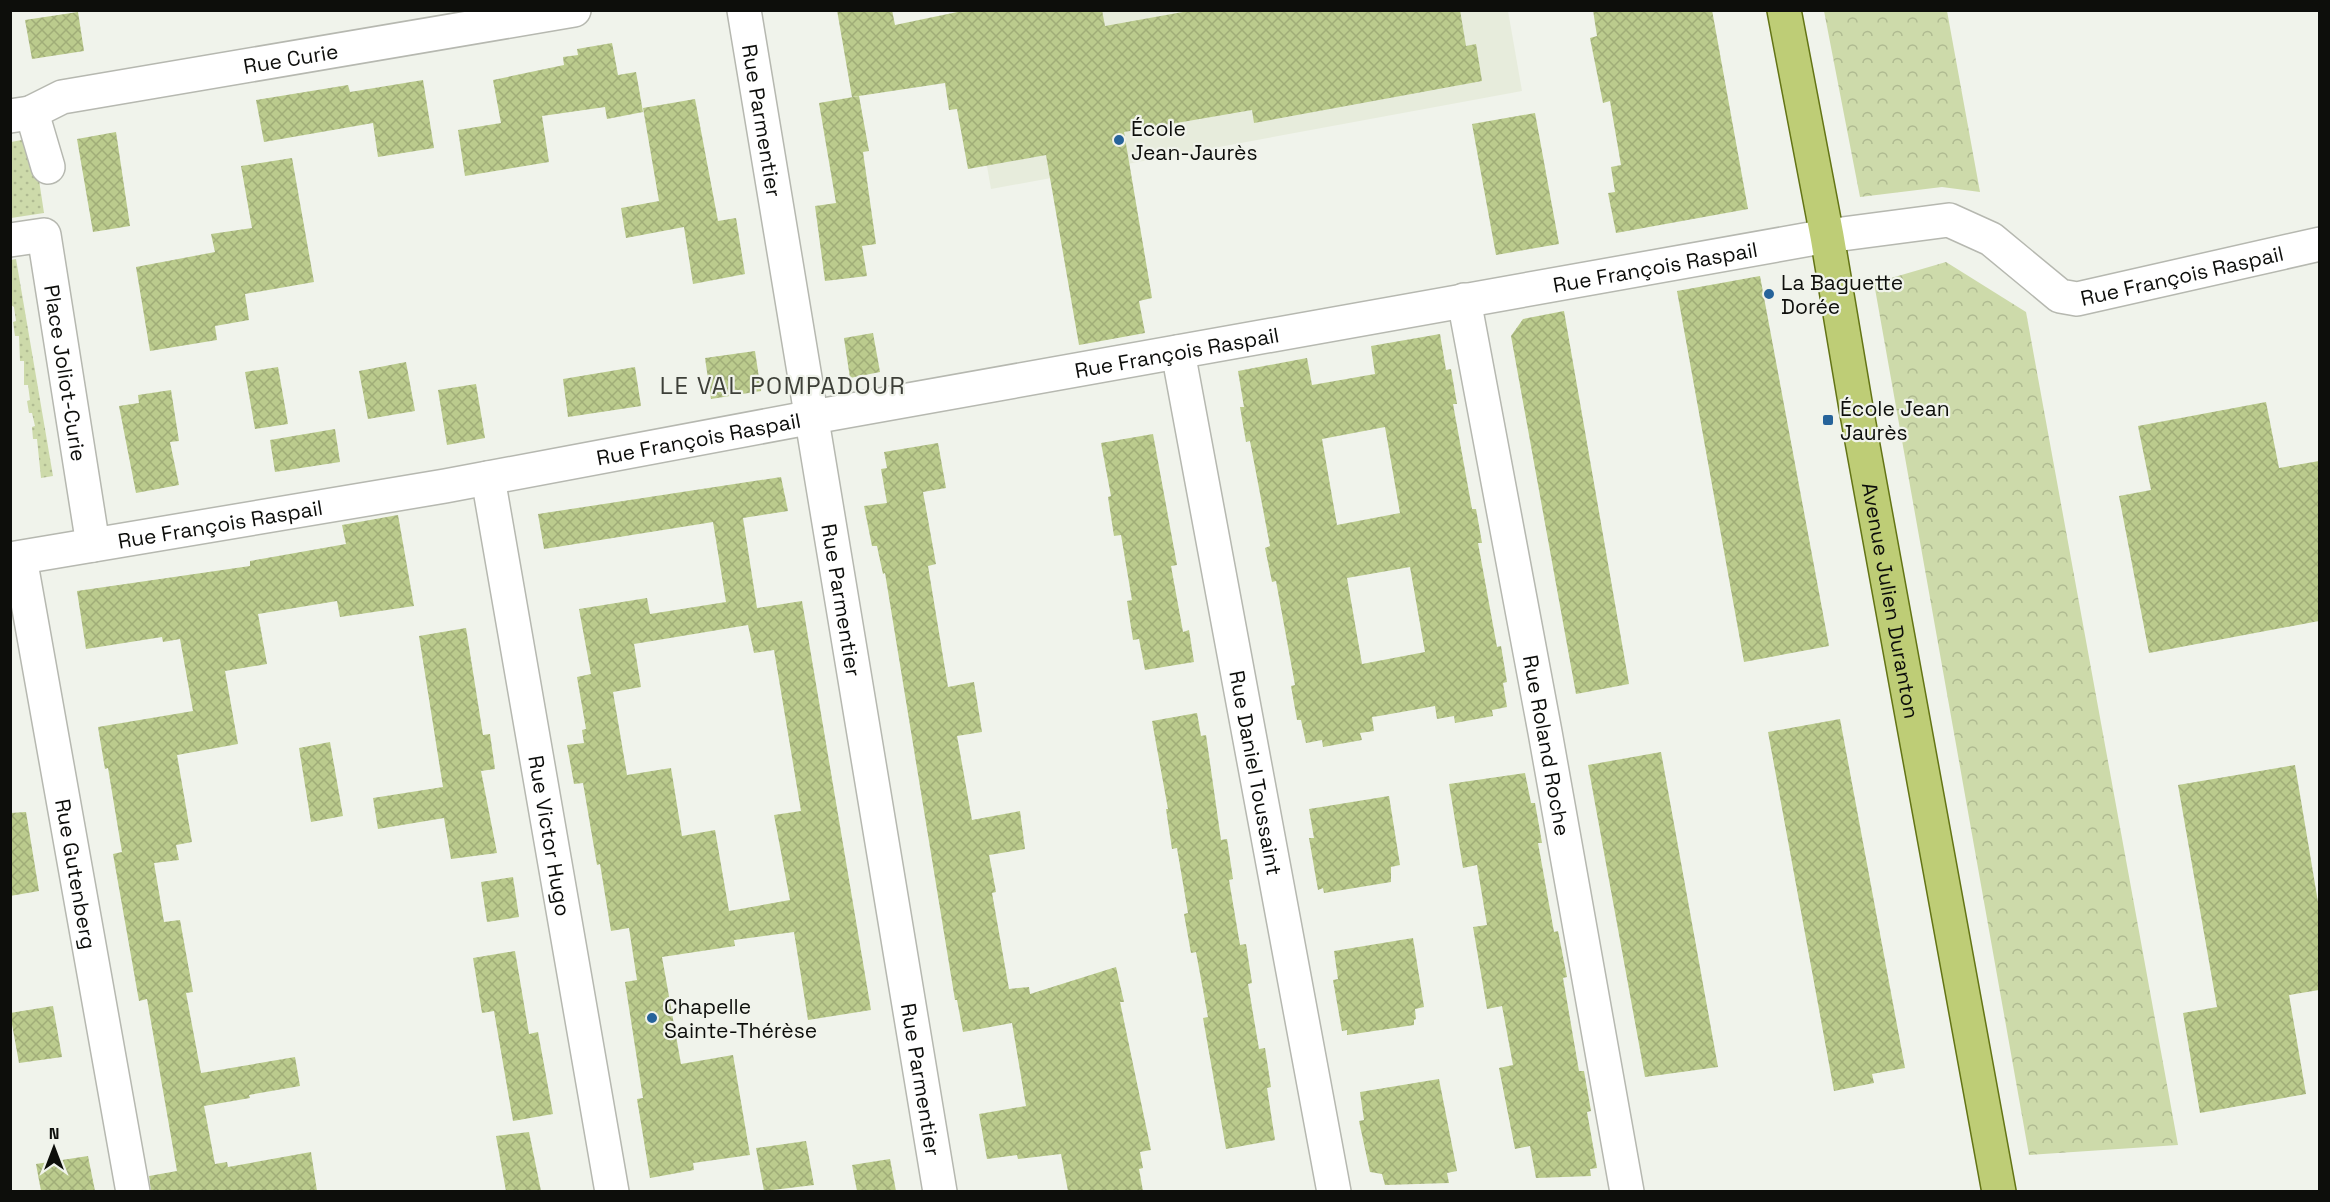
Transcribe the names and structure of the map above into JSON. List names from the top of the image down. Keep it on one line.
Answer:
{"streets":{"main road":["Avenue Julien Duranton"],"street":["Rue Curie","Rue Parmentier","Rue François Raspail","Place Joliot-Curie","Rue Roland Roche","Rue Daniel Toussaint","Rue Victor Hugo","Rue Gutenberg"]},"crossings":[["Rue Parmentier","Rue François Raspail"],["Rue François Raspail","Place Joliot-Curie"],["Rue François Raspail","Avenue Julien Duranton"],["Rue François Raspail","Rue Roland Roche"],["Rue François Raspail","Rue Daniel Toussaint"],["Rue François Raspail","Rue Victor Hugo"],["Rue François Raspail","Rue Gutenberg"]],"districts":["LE VAL POMPADOUR"],"places":{"other":["École Jean-Jaurès","La Baguette Dorée","Chapelle Sainte-Thérèse"],"transit":["École Jean Jaurès"]},"north":"top"}
